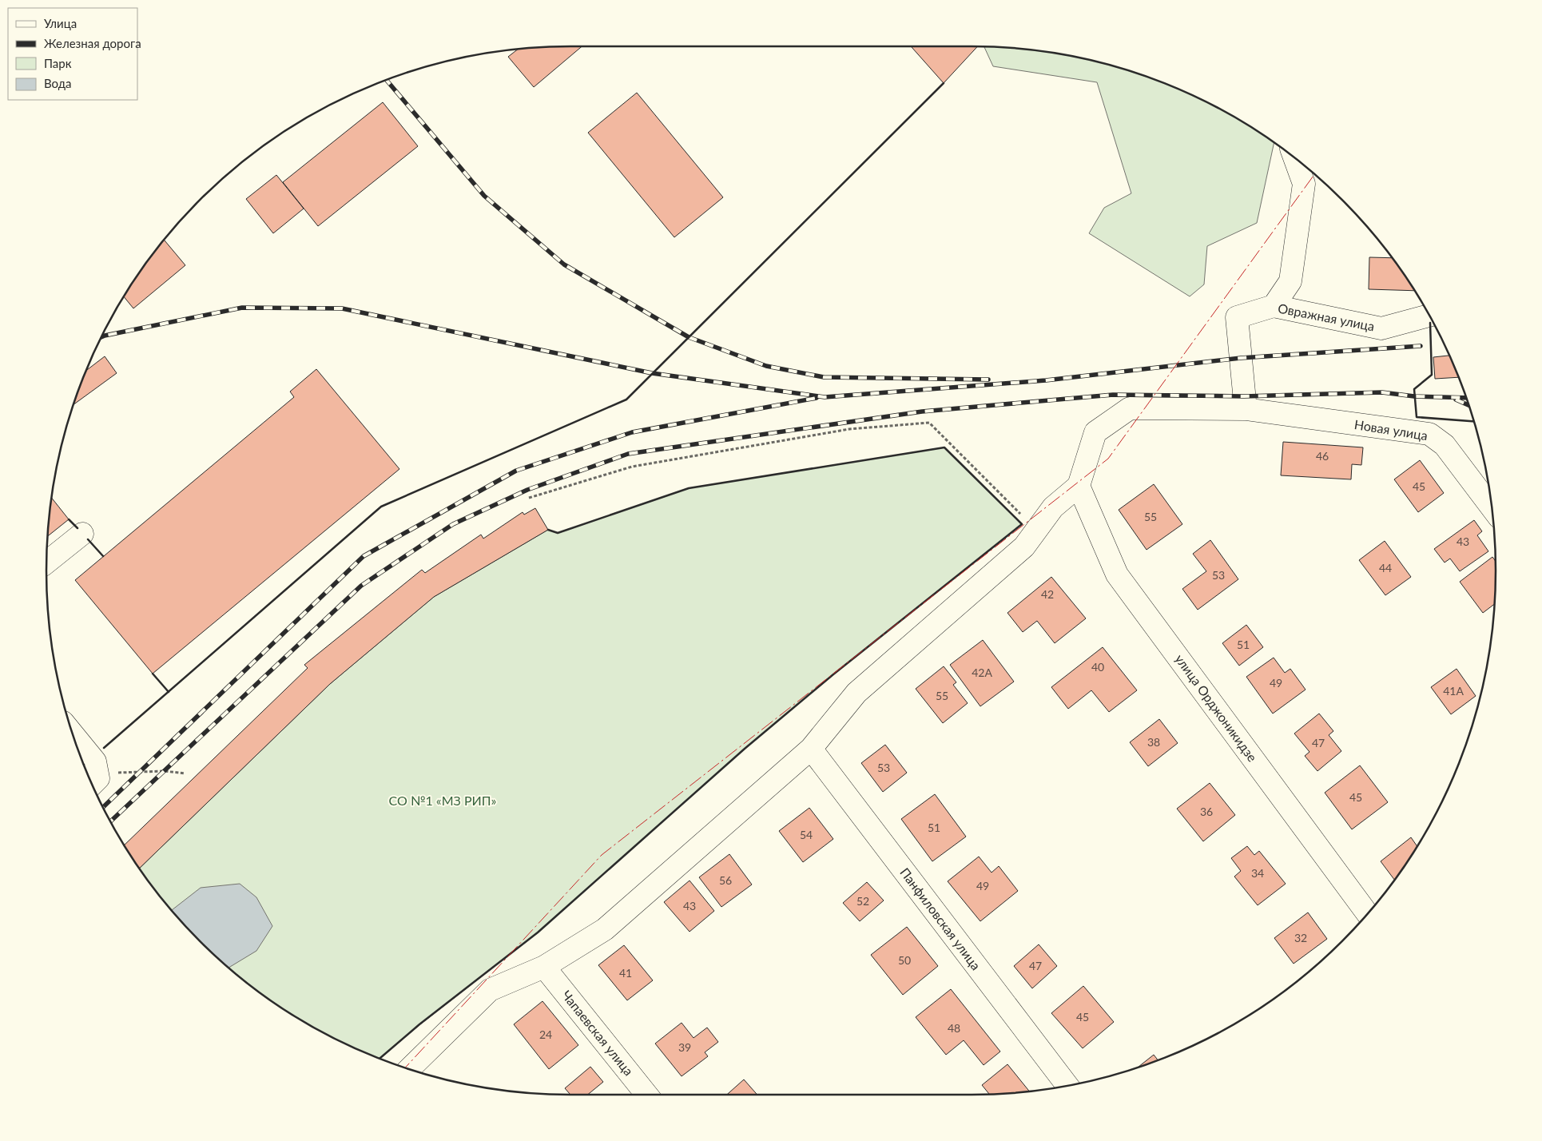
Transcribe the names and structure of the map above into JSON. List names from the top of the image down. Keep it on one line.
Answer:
{"streets":{"street":["Овражная улица","Новая улица","улица Орджоникидзе","Панфиловская улица","Чапаевская улица"]},"crossings":[["Овражная улица","Новая улица"],["Новая улица","улица Орджоникидзе"]],"parks":["СО №1 «МЗ РИП»"],"house_numbers":["46","45","55","43","44","53","42","51","40","42А","49","41А","55","38","47","53","45","36","51","54","34","56","49","52","43","32","50","47","41","45","48","24","39"],"legend":["Улица","Железная дорога","Парк","Вода"]}
